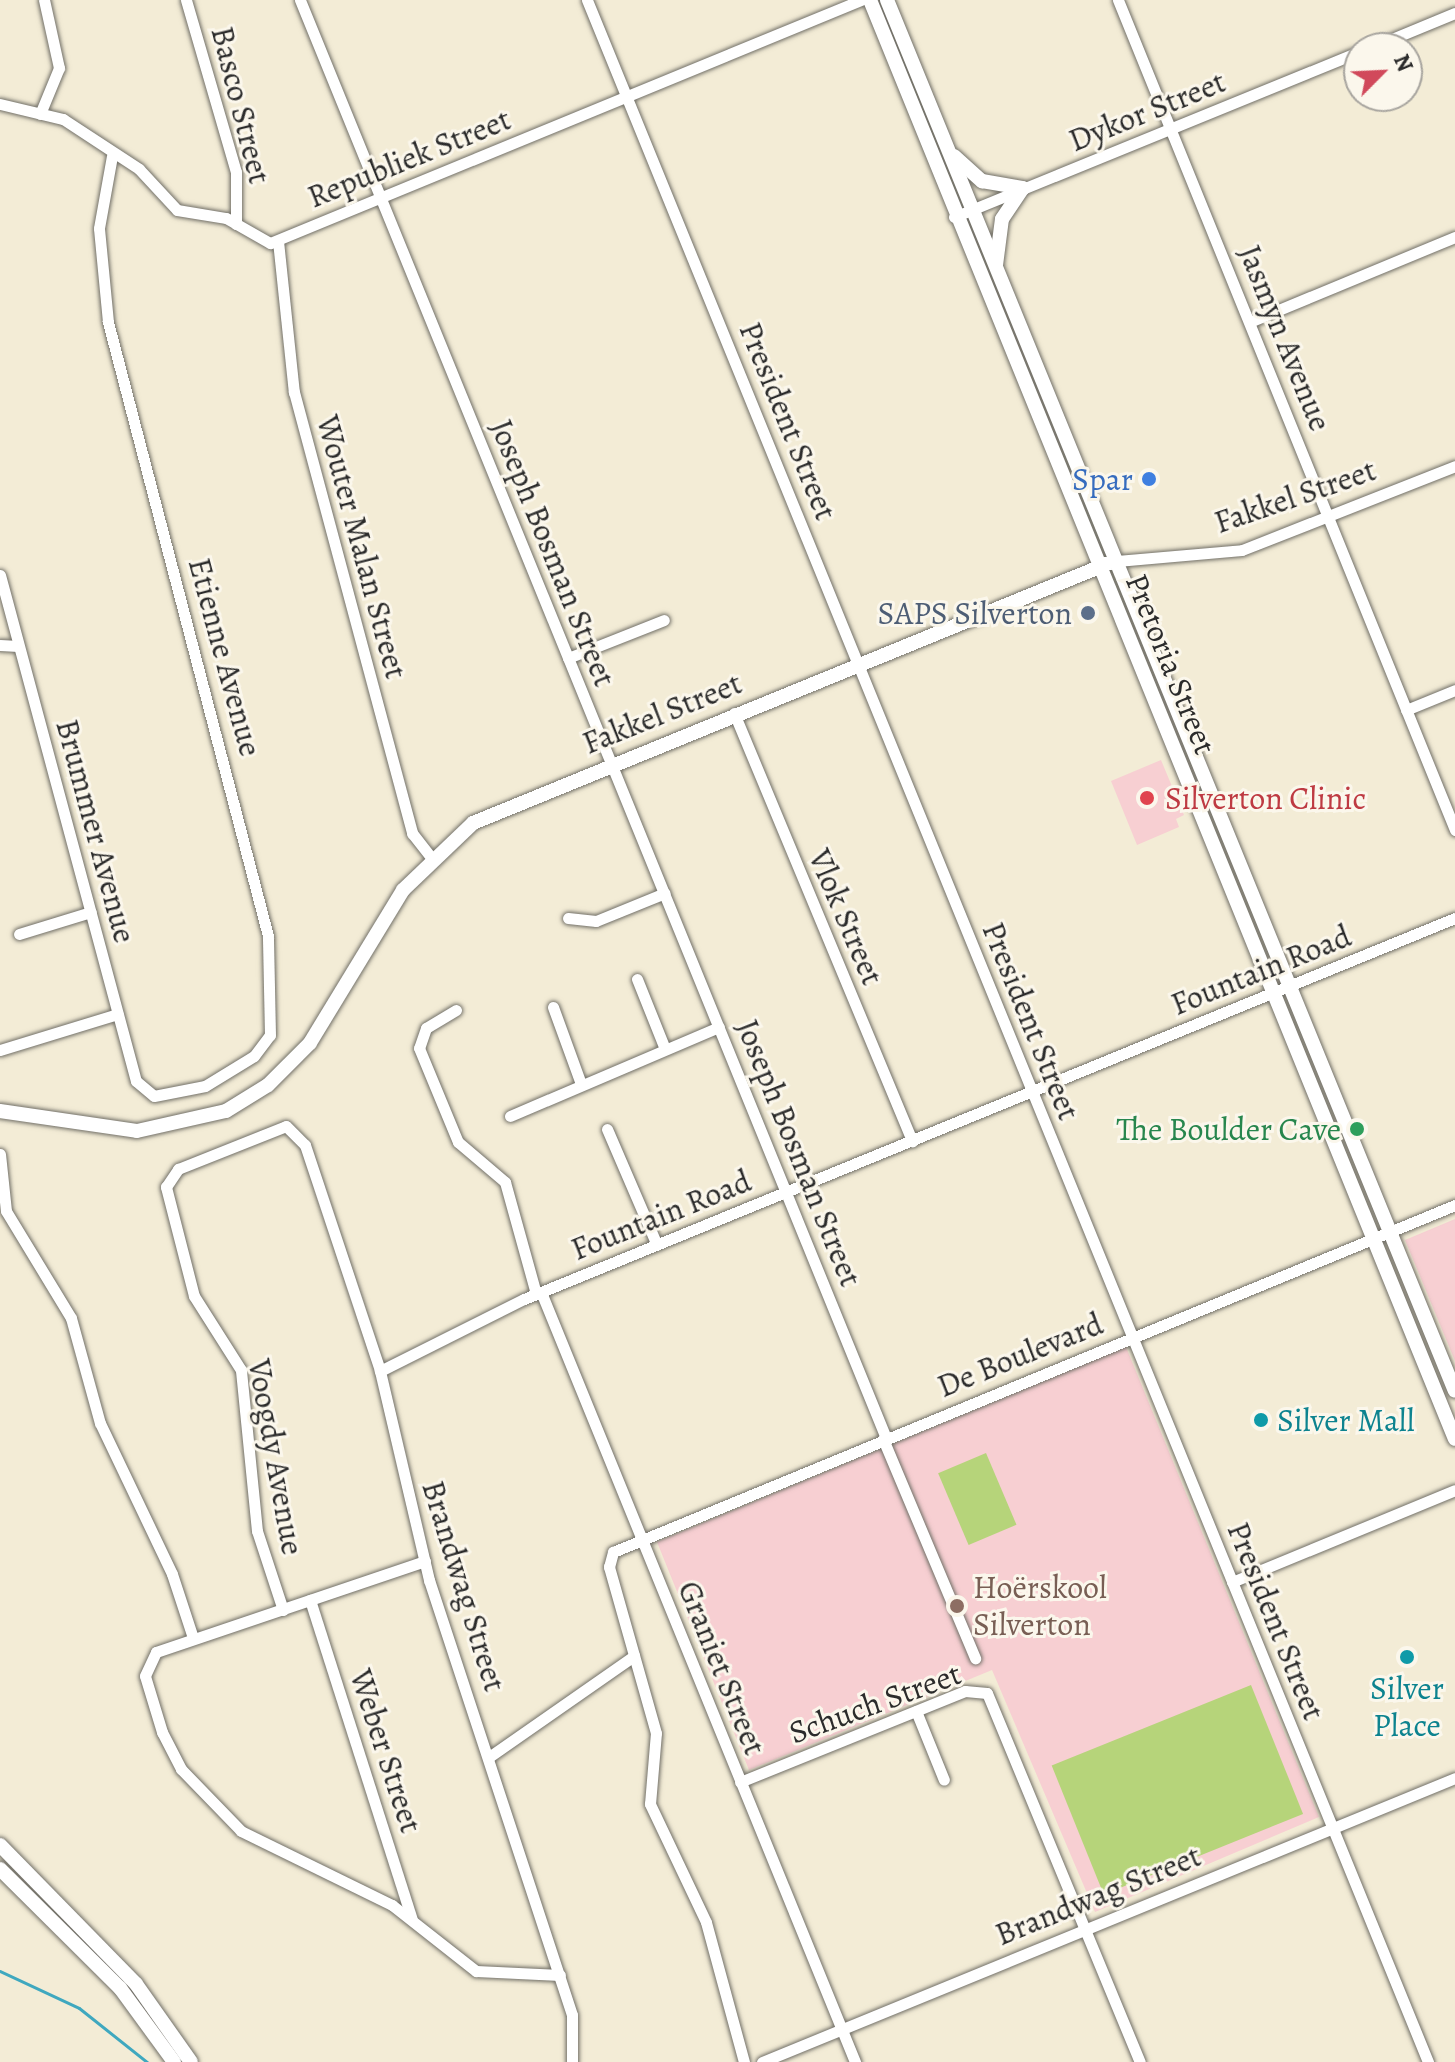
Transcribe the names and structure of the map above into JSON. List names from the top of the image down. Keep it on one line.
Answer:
{"streets":{"main road":["Fakkel Street","Pretoria Street"],"street":["Basco Street","Dykor Street","Republiek Street","Jasmyn Avenue","President Street","Wouter Malan Street","Joseph Bosman Street","Etienne Avenue","Brummer Avenue","Vlok Street","Fountain Road","De Boulevard","Voogdy Avenue","Brandwag Street","Graniet Street","Schuch Street","Weber Street"]},"crossings":[["Basco Street","Republiek Street"],["Dykor Street","Jasmyn Avenue"],["Dykor Street","Pretoria Street"],["Republiek Street","President Street"],["Republiek Street","Wouter Malan Street"],["Republiek Street","Joseph Bosman Street"],["Republiek Street","Etienne Avenue"],["Jasmyn Avenue","Fakkel Street"],["President Street","Fakkel Street"],["President Street","Fountain Road"],["President Street","De Boulevard"],["President Street","Brandwag Street"],["Fakkel Street","Wouter Malan Street"],["Fakkel Street","Joseph Bosman Street"],["Fakkel Street","Pretoria Street"],["Fakkel Street","Vlok Street"],["Joseph Bosman Street","Fountain Road"],["Joseph Bosman Street","De Boulevard"],["Etienne Avenue","Brummer Avenue"],["Pretoria Street","Fountain Road"],["Pretoria Street","De Boulevard"],["Vlok Street","Fountain Road"],["Fountain Road","Brandwag Street"],["Fountain Road","Graniet Street"],["De Boulevard","Graniet Street"],["Voogdy Avenue","Brandwag Street"],["Brandwag Street","Graniet Street"],["Brandwag Street","Schuch Street"],["Graniet Street","Schuch Street"]],"places":["Spar","SAPS Silverton","Silverton Clinic","The Boulder Cave","Silver Mall","Hoërskool Silverton","Silver Place"],"north":"top right"}
